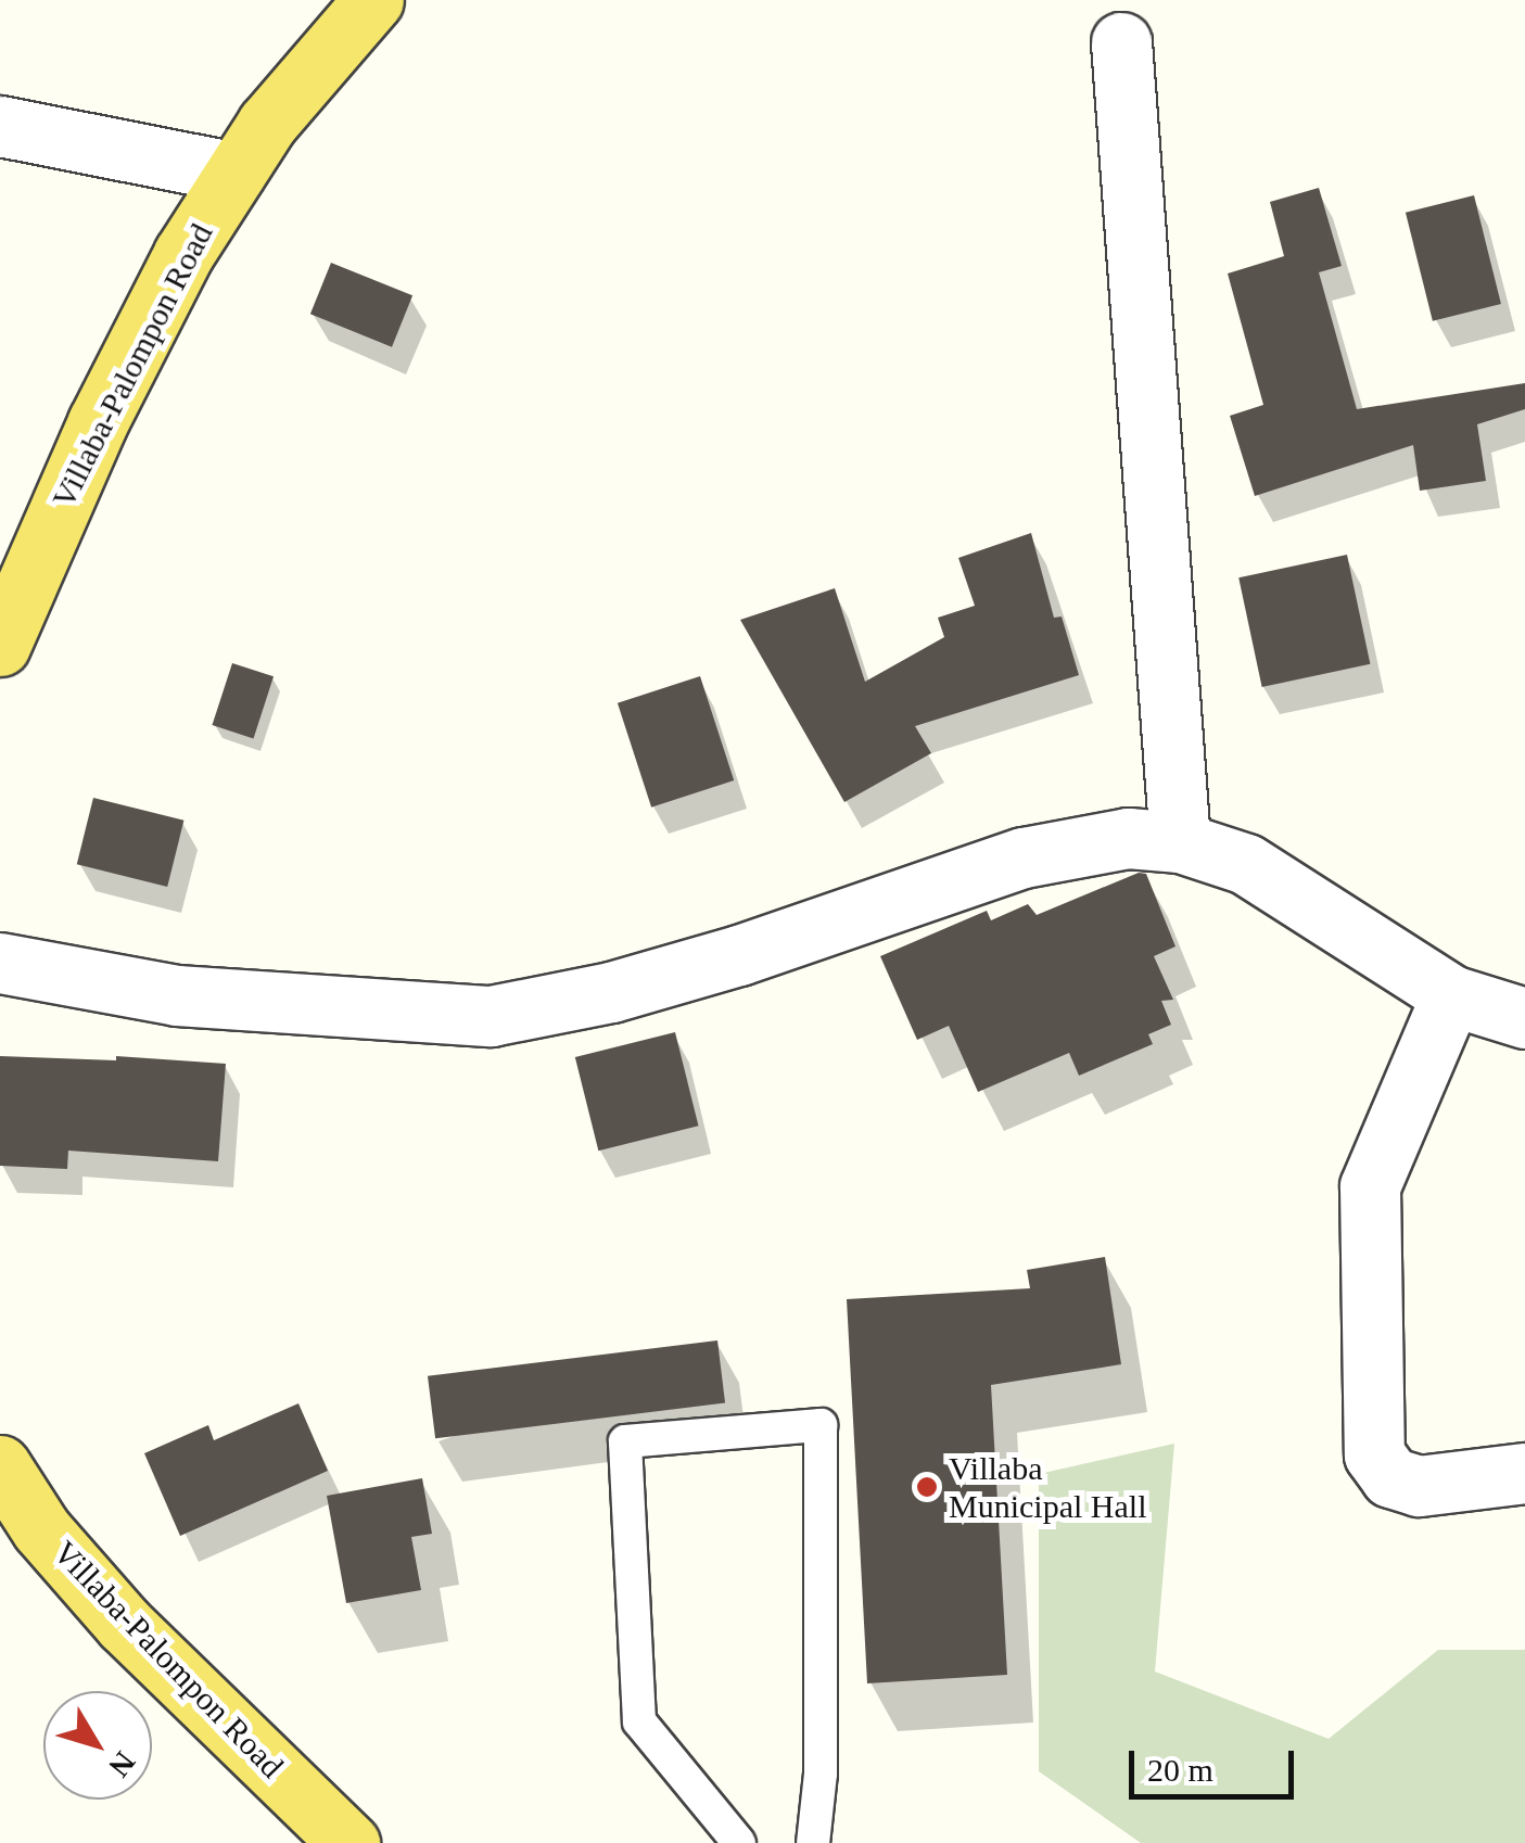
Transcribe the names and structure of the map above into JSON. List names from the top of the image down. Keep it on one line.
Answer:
{"streets":{"main road":["Villaba-Palompon Road"]},"places":["Villaba Municipal Hall"],"scale_bar":"20 m","north":"bottom right"}
